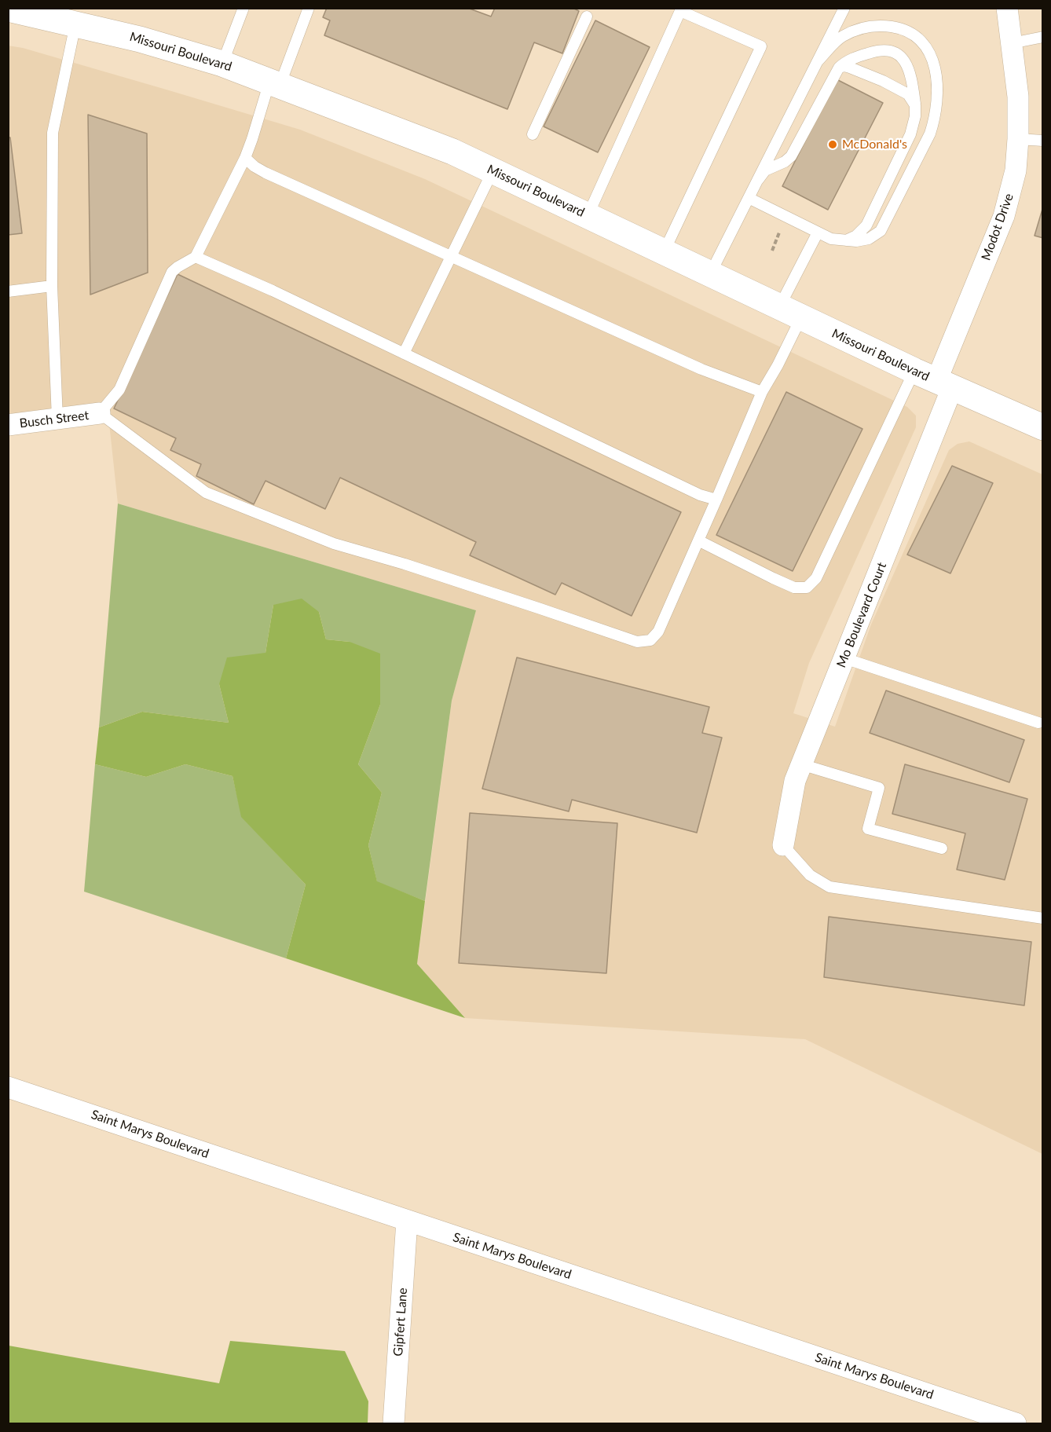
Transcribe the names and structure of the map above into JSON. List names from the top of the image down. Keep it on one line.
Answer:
{"streets":{"main road":["Missouri Boulevard"],"street":["Modot Drive","Busch Street","Mo Boulevard Court","Saint Marys Boulevard","Gipfert Lane"]},"crossings":[["Missouri Boulevard","Modot Drive"],["Missouri Boulevard","Mo Boulevard Court"],["Modot Drive","Mo Boulevard Court"],["Saint Marys Boulevard","Gipfert Lane"]],"places":["McDonald's"]}
